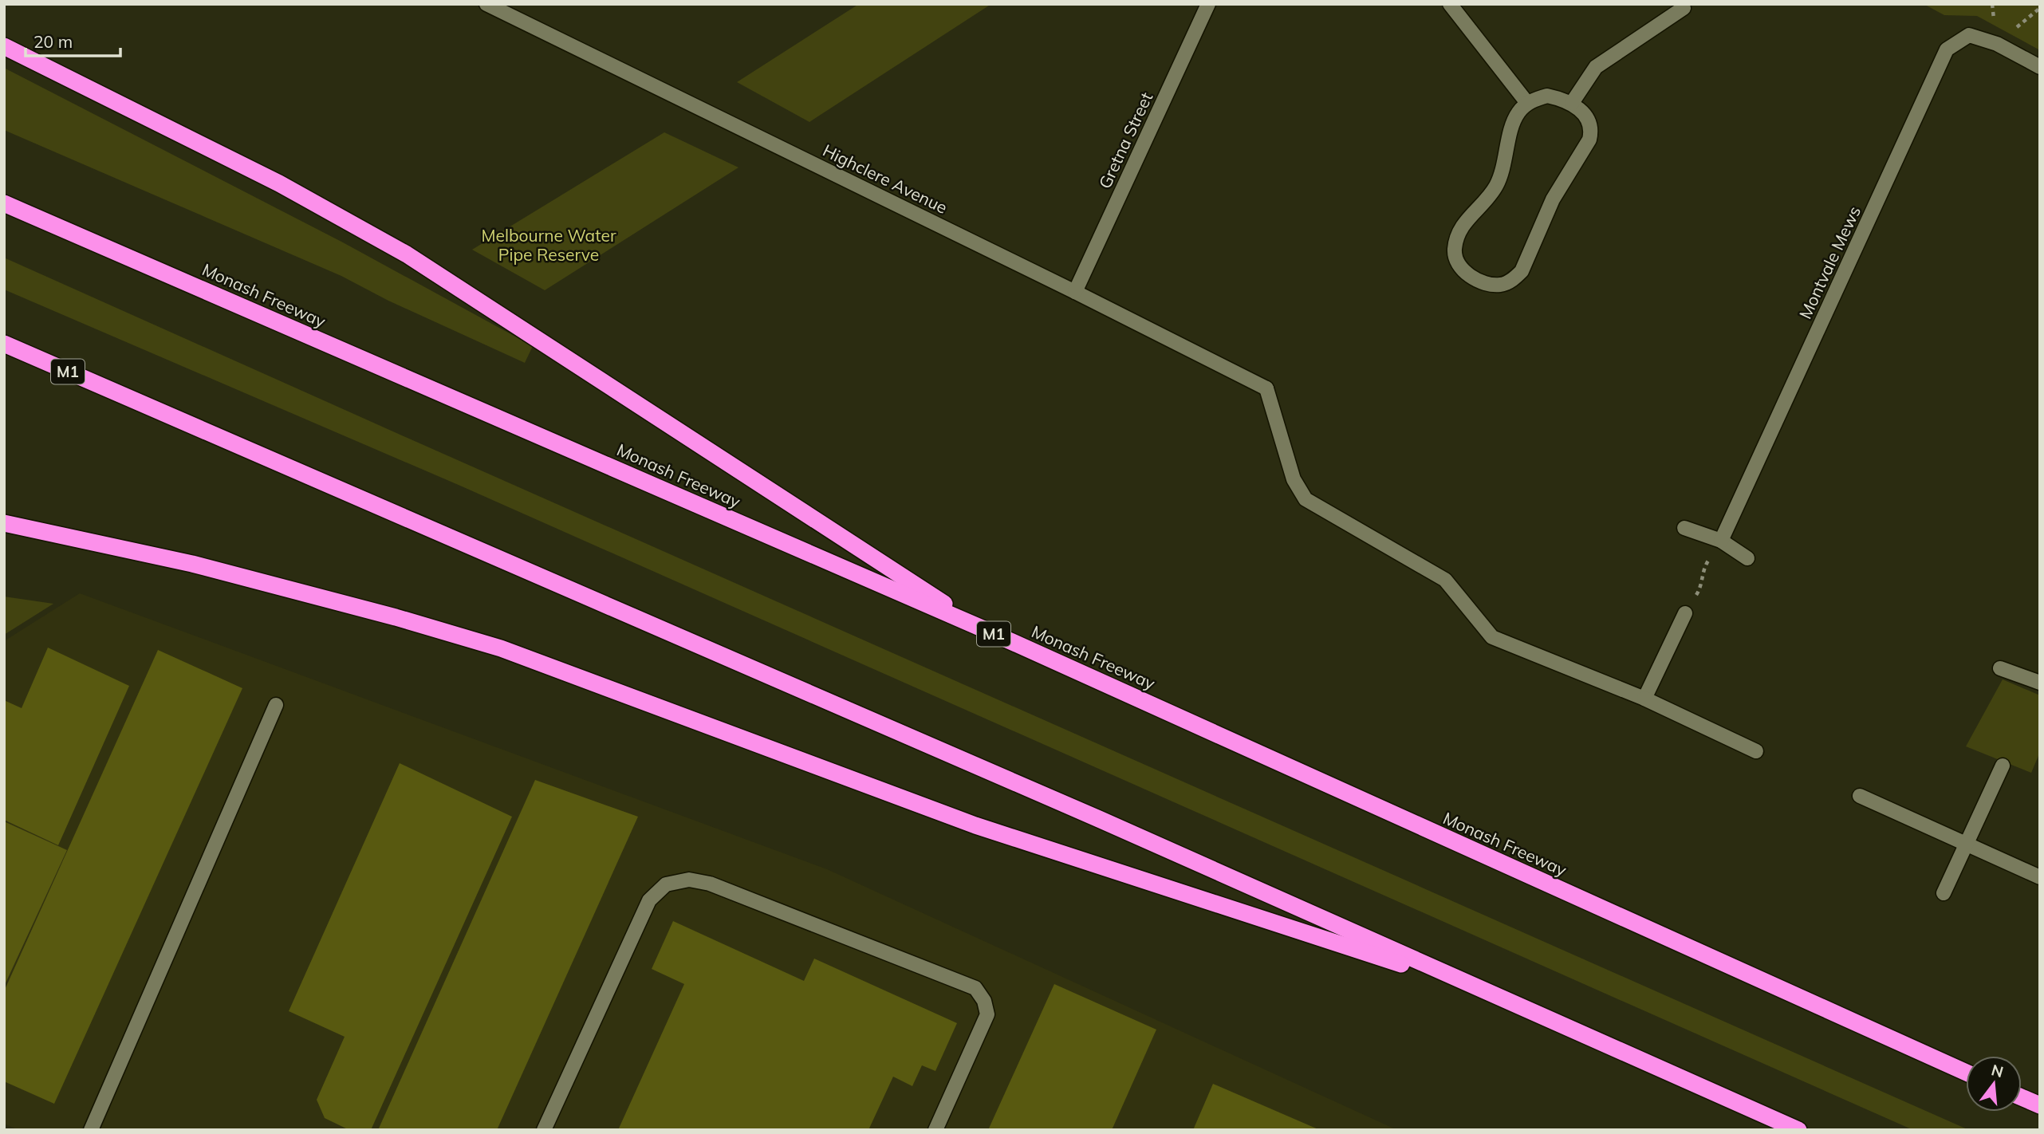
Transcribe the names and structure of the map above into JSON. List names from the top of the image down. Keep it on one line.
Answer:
{"streets":{"highway":["Monash Freeway","M1"],"street":["Gretna Street","Highclere Avenue","Montvale Mews"]},"crossings":[["Gretna Street","Highclere Avenue"]],"parks":["Melbourne Water Pipe Reserve"],"scale_bar":"20 m","north":"top"}
